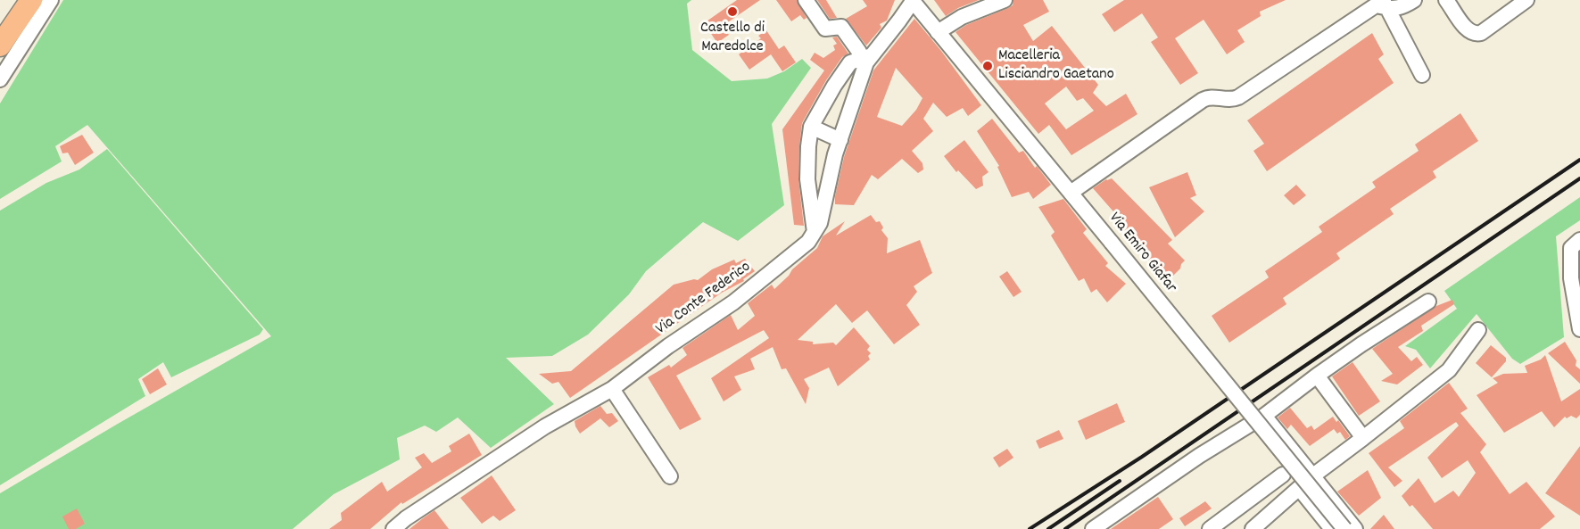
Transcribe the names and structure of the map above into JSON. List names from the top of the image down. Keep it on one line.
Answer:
{"streets":{"street":["Via Emiro Giafar","Via Conte Federico"]},"crossings":[["Via Emiro Giafar","Via Conte Federico"]],"places":["Castello di Maredolce","Macelleria Lisciandro Gaetano"]}
